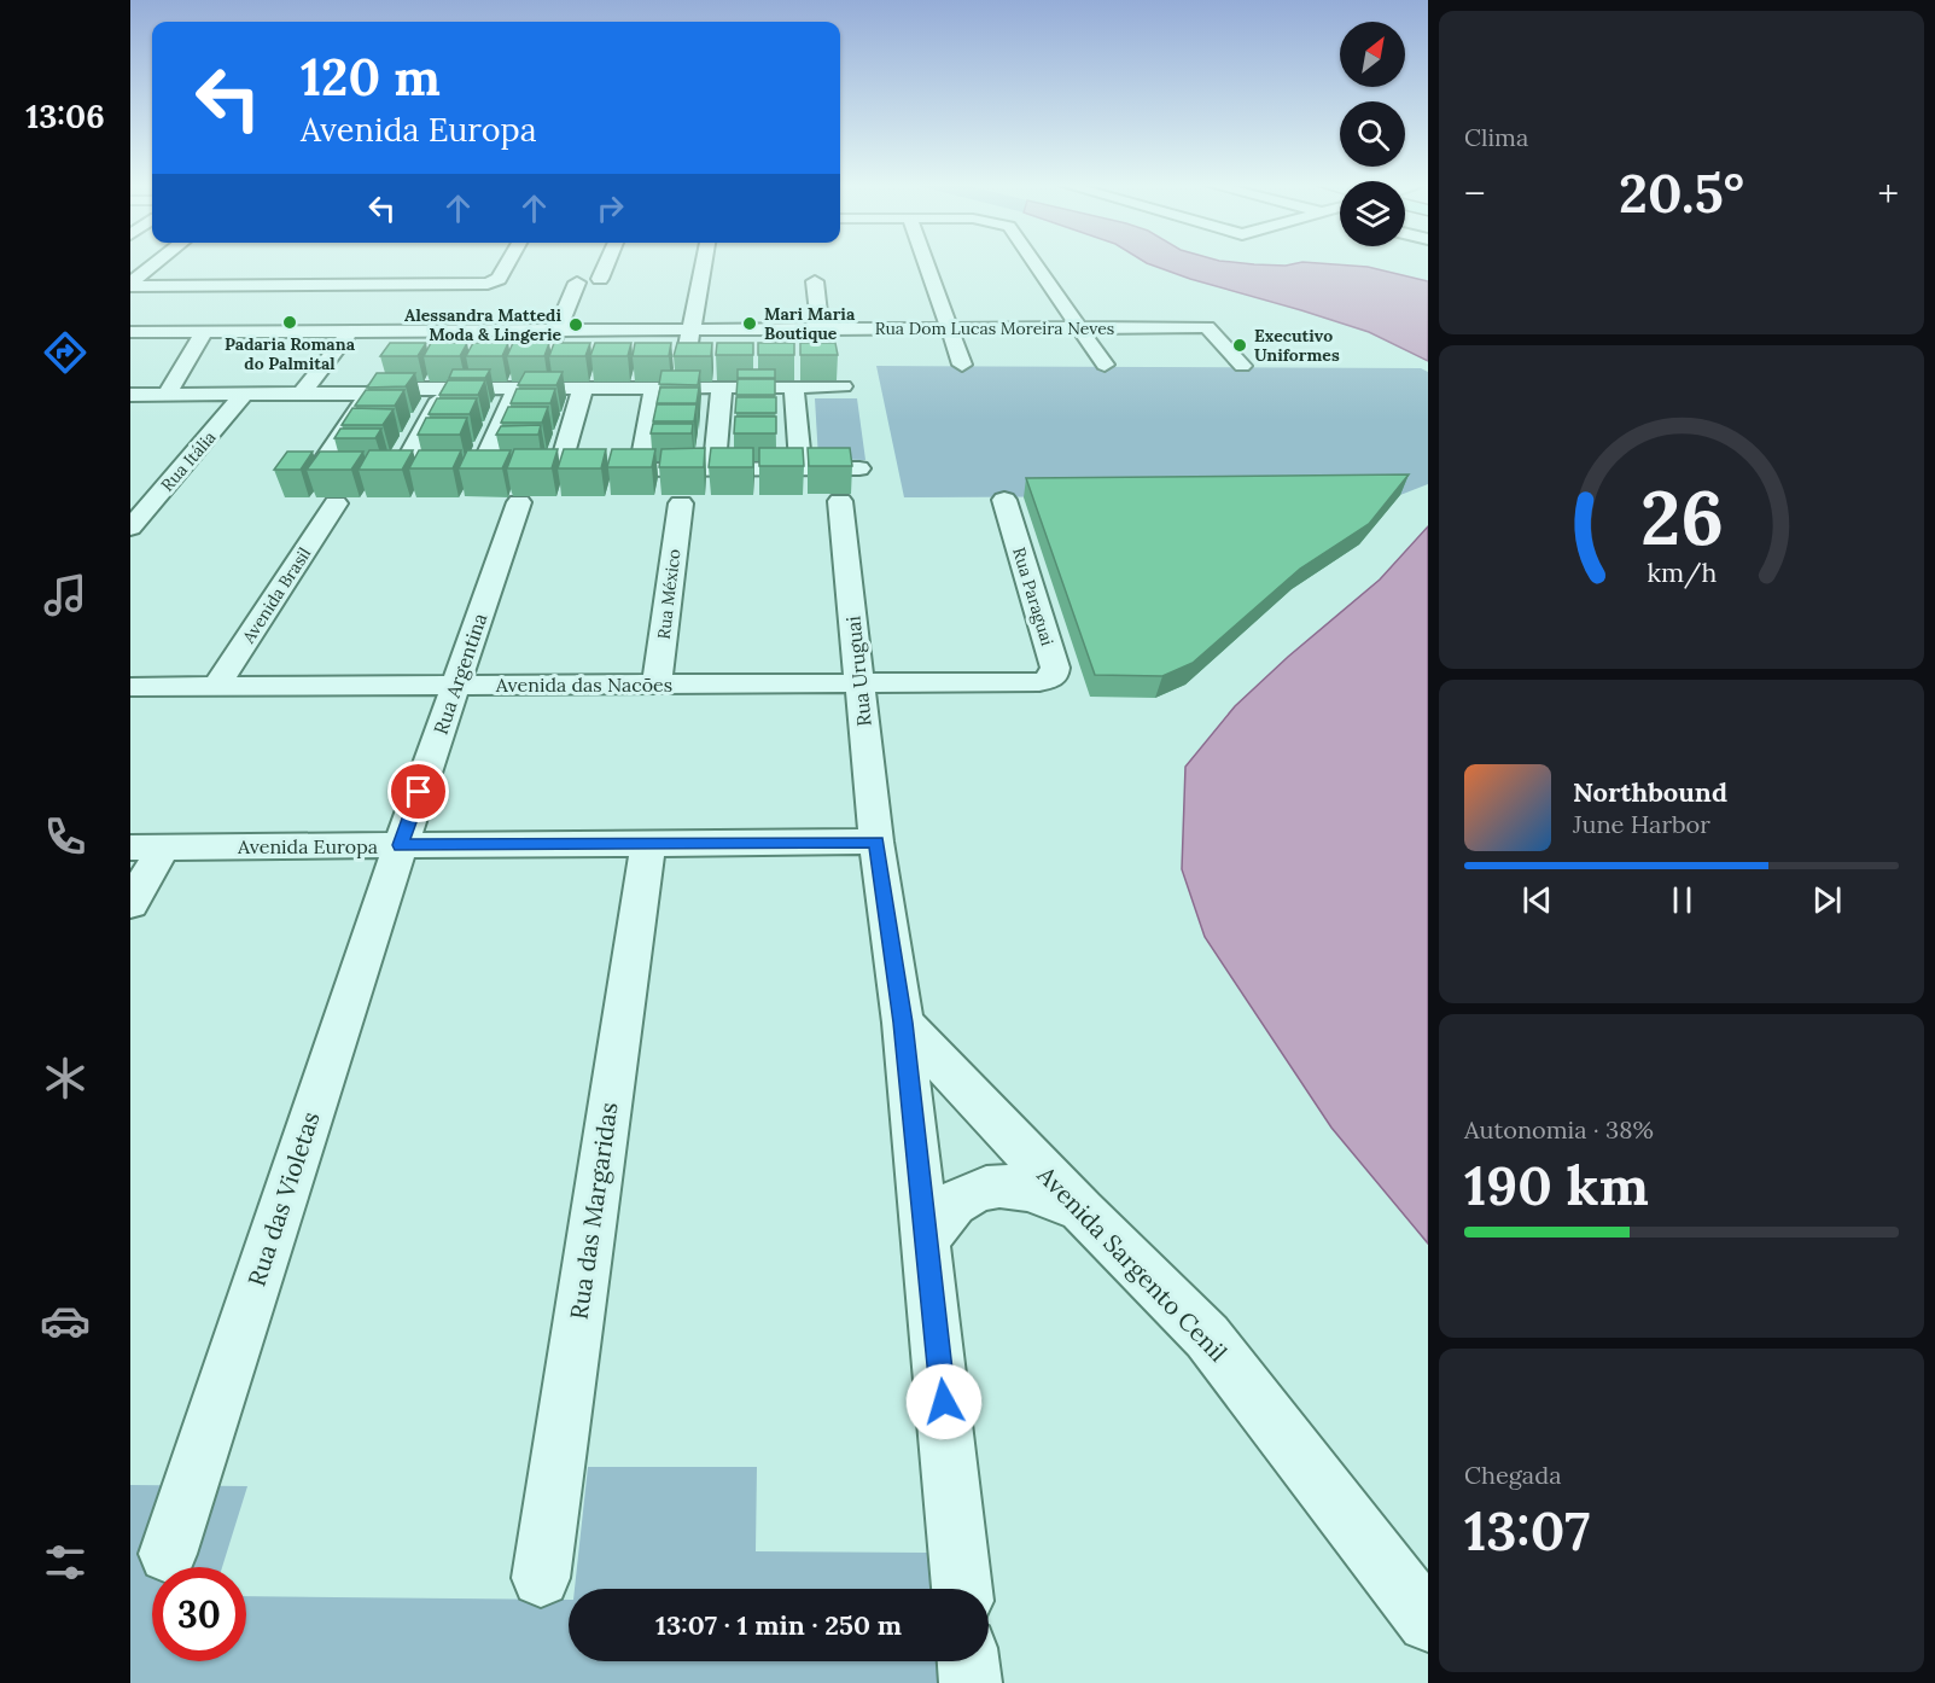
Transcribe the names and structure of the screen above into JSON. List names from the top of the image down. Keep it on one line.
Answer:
{"streets":{"street":["Rua Dom Lucas Moreira Neves","Rua Itália","Rua México","Avenida Brasil","Rua Paraguai","Rua Uruguai","Rua Argentina","Avenida das Nacões","Avenida Europa","Rua das Violetas","Rua das Margaridas","Avenida Sargento Cenil"]},"crossings":[["Rua México","Avenida das Nacões"],["Avenida Brasil","Avenida das Nacões"],["Rua Paraguai","Avenida das Nacões"],["Rua Uruguai","Avenida das Nacões"],["Rua Uruguai","Avenida Europa"],["Rua Uruguai","Avenida Sargento Cenil"],["Rua Argentina","Avenida das Nacões"],["Rua Argentina","Avenida Europa"],["Rua Argentina","Rua das Violetas"],["Avenida Europa","Rua das Violetas"],["Avenida Europa","Rua das Margaridas"]],"places":["Padaria Romana do Palmital","Mari Maria Boutique","Alessandra Mattedi Moda & Lingerie","Executivo Uniformes"],"north":"top right","page":{"tabs":"13:06","tile":["Clima",["Autonomia · 38%","190 km"],["Chegada","13:07"]],"turn":["120 m","Avenida Europa"],"heat":["−","20.5°","+"],"song":["Northbound","June Harbor"],"limit":"30","trip":"13:07 · 1 min · 250 m","gauge":["26","km/h"]}}
